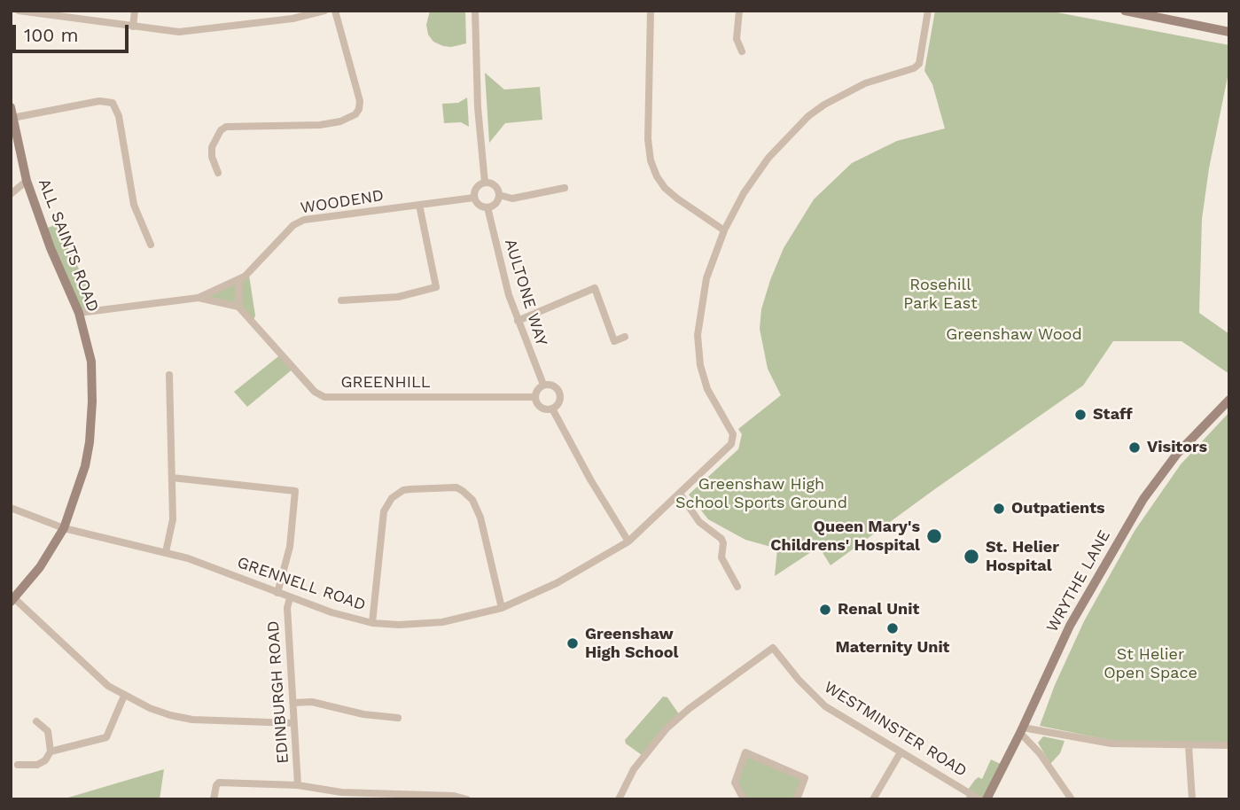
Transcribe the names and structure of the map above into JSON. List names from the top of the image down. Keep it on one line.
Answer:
{"streets":{"main road":["ALL SAINTS ROAD","WRYTHE LANE"],"street":["WOODEND","AULTONE WAY","GREENHILL","GRENNELL ROAD","EDINBURGH ROAD","WESTMINSTER ROAD"]},"crossings":[["WOODEND","ALL SAINTS ROAD"],["WOODEND","AULTONE WAY"],["WOODEND","GREENHILL"],["ALL SAINTS ROAD","GRENNELL ROAD"],["AULTONE WAY","GREENHILL"],["AULTONE WAY","GRENNELL ROAD"],["GRENNELL ROAD","EDINBURGH ROAD"]],"parks":["Rosehill Park East","Greenshaw Wood","Greenshaw High School Sports Ground","St Helier Open Space"],"places":["Staff","Visitors","Outpatients","Queen Mary's Childrens' Hospital","St. Helier Hospital","Renal Unit","Maternity Unit","Greenshaw High School"],"scale_bar":"100 m"}
